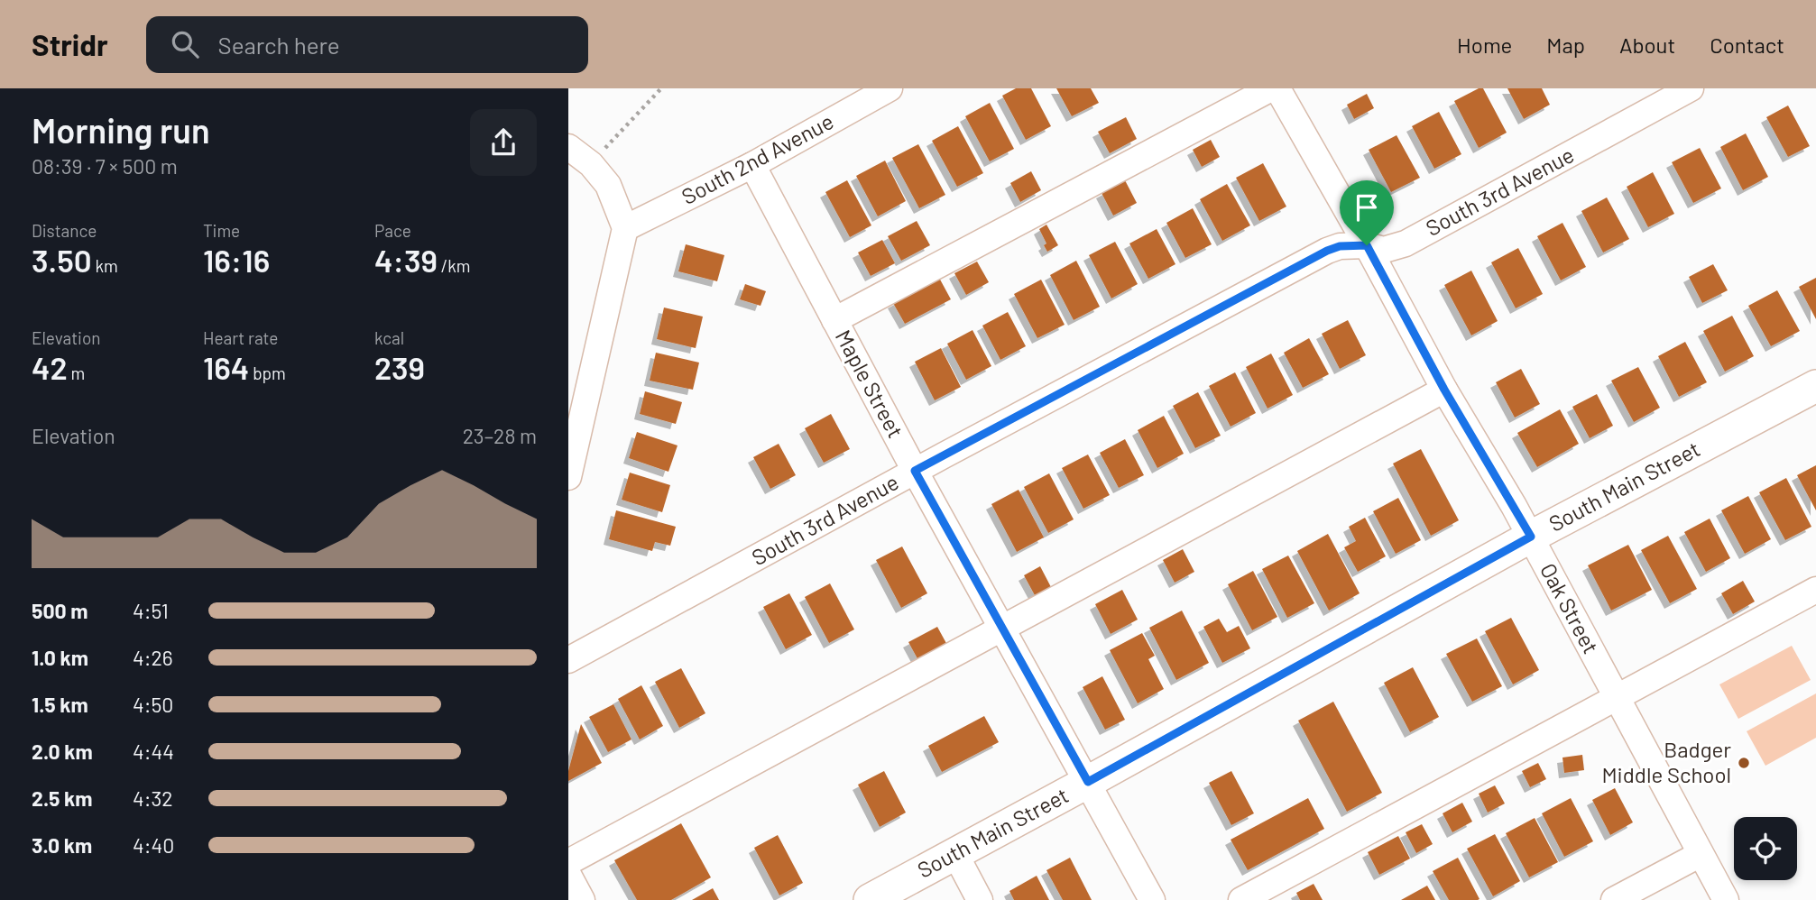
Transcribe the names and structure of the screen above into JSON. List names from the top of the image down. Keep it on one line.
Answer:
{"streets":{"main road":["South Main Street"],"street":["South 2nd Avenue","South 3rd Avenue","Maple Street","Oak Street"]},"crossings":[["South 2nd Avenue","Maple Street"],["South 3rd Avenue","Maple Street"],["South 3rd Avenue","Oak Street"],["Maple Street","South Main Street"],["South Main Street","Oak Street"]],"places":["Badger Middle School"],"page":{"header":"Stridr","search":"Search here","nav":["Home","Map","About","Contact"],"heading":["Morning run","08:39 · 7 × 500 m"],"stats":[["Distance","3.50 km"],["Time","16:16"],["Pace","4:39 /km"],["Elevation","42 m"],["Heart rate","164 bpm"],["kcal","239"]],"chart":["Elevation","23–28 m"],"list":[{"name":"500 m","note":"4:51"},{"name":"1.0 km","note":"4:26"},{"name":"1.5 km","note":"4:50"},{"name":"2.0 km","note":"4:44"},{"name":"2.5 km","note":"4:32"},{"name":"3.0 km","note":"4:40"}]}}
